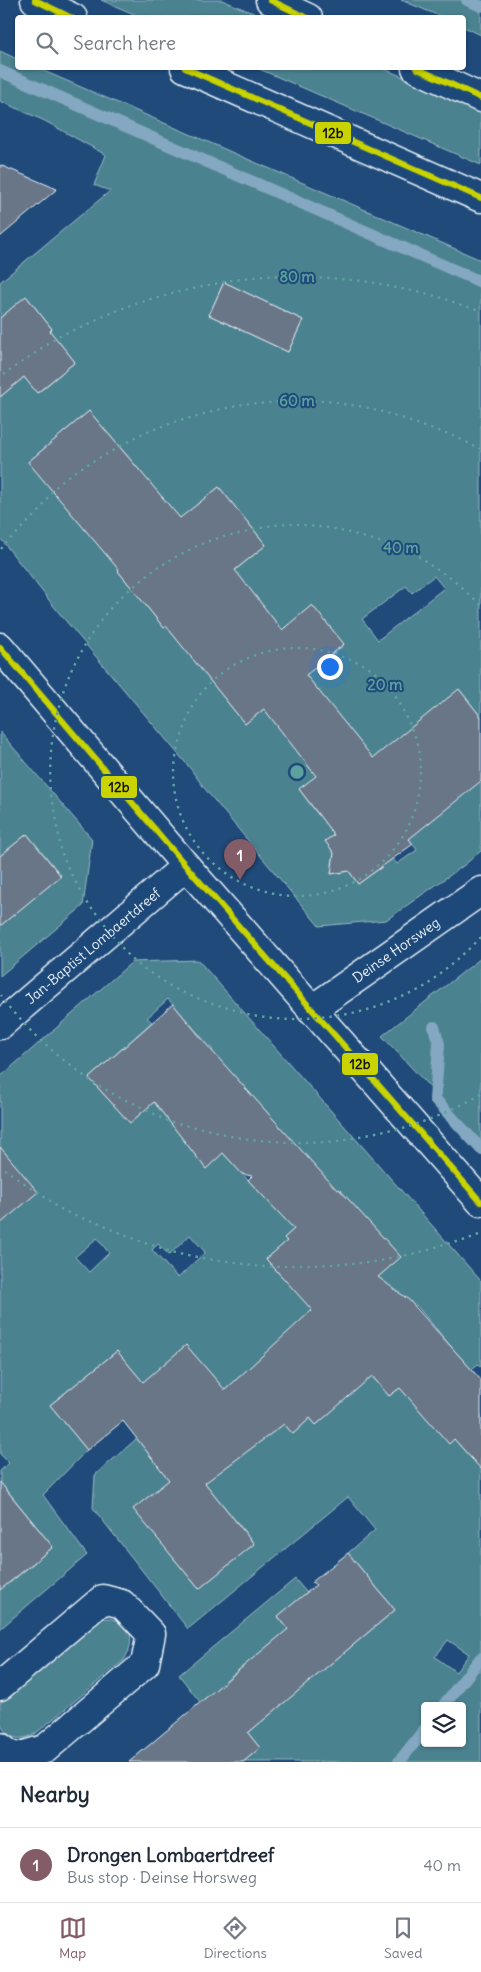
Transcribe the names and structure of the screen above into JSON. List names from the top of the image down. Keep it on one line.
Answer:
{"streets":{"main road":["Jan-Baptist Lombaertdreef","Deinse Horsweg"]},"lines":["transit line 12b"],"page":{"search":"Search here","pins":"1","heading":"Nearby","list":[{"mark":"1","name":"Drongen Lombaertdreef","note":"Bus stop · Deinse Horsweg","value":"40 m"}],"nav":["Map","Directions","Saved"]},"rings":["80 m","60 m","40 m","20 m"]}
